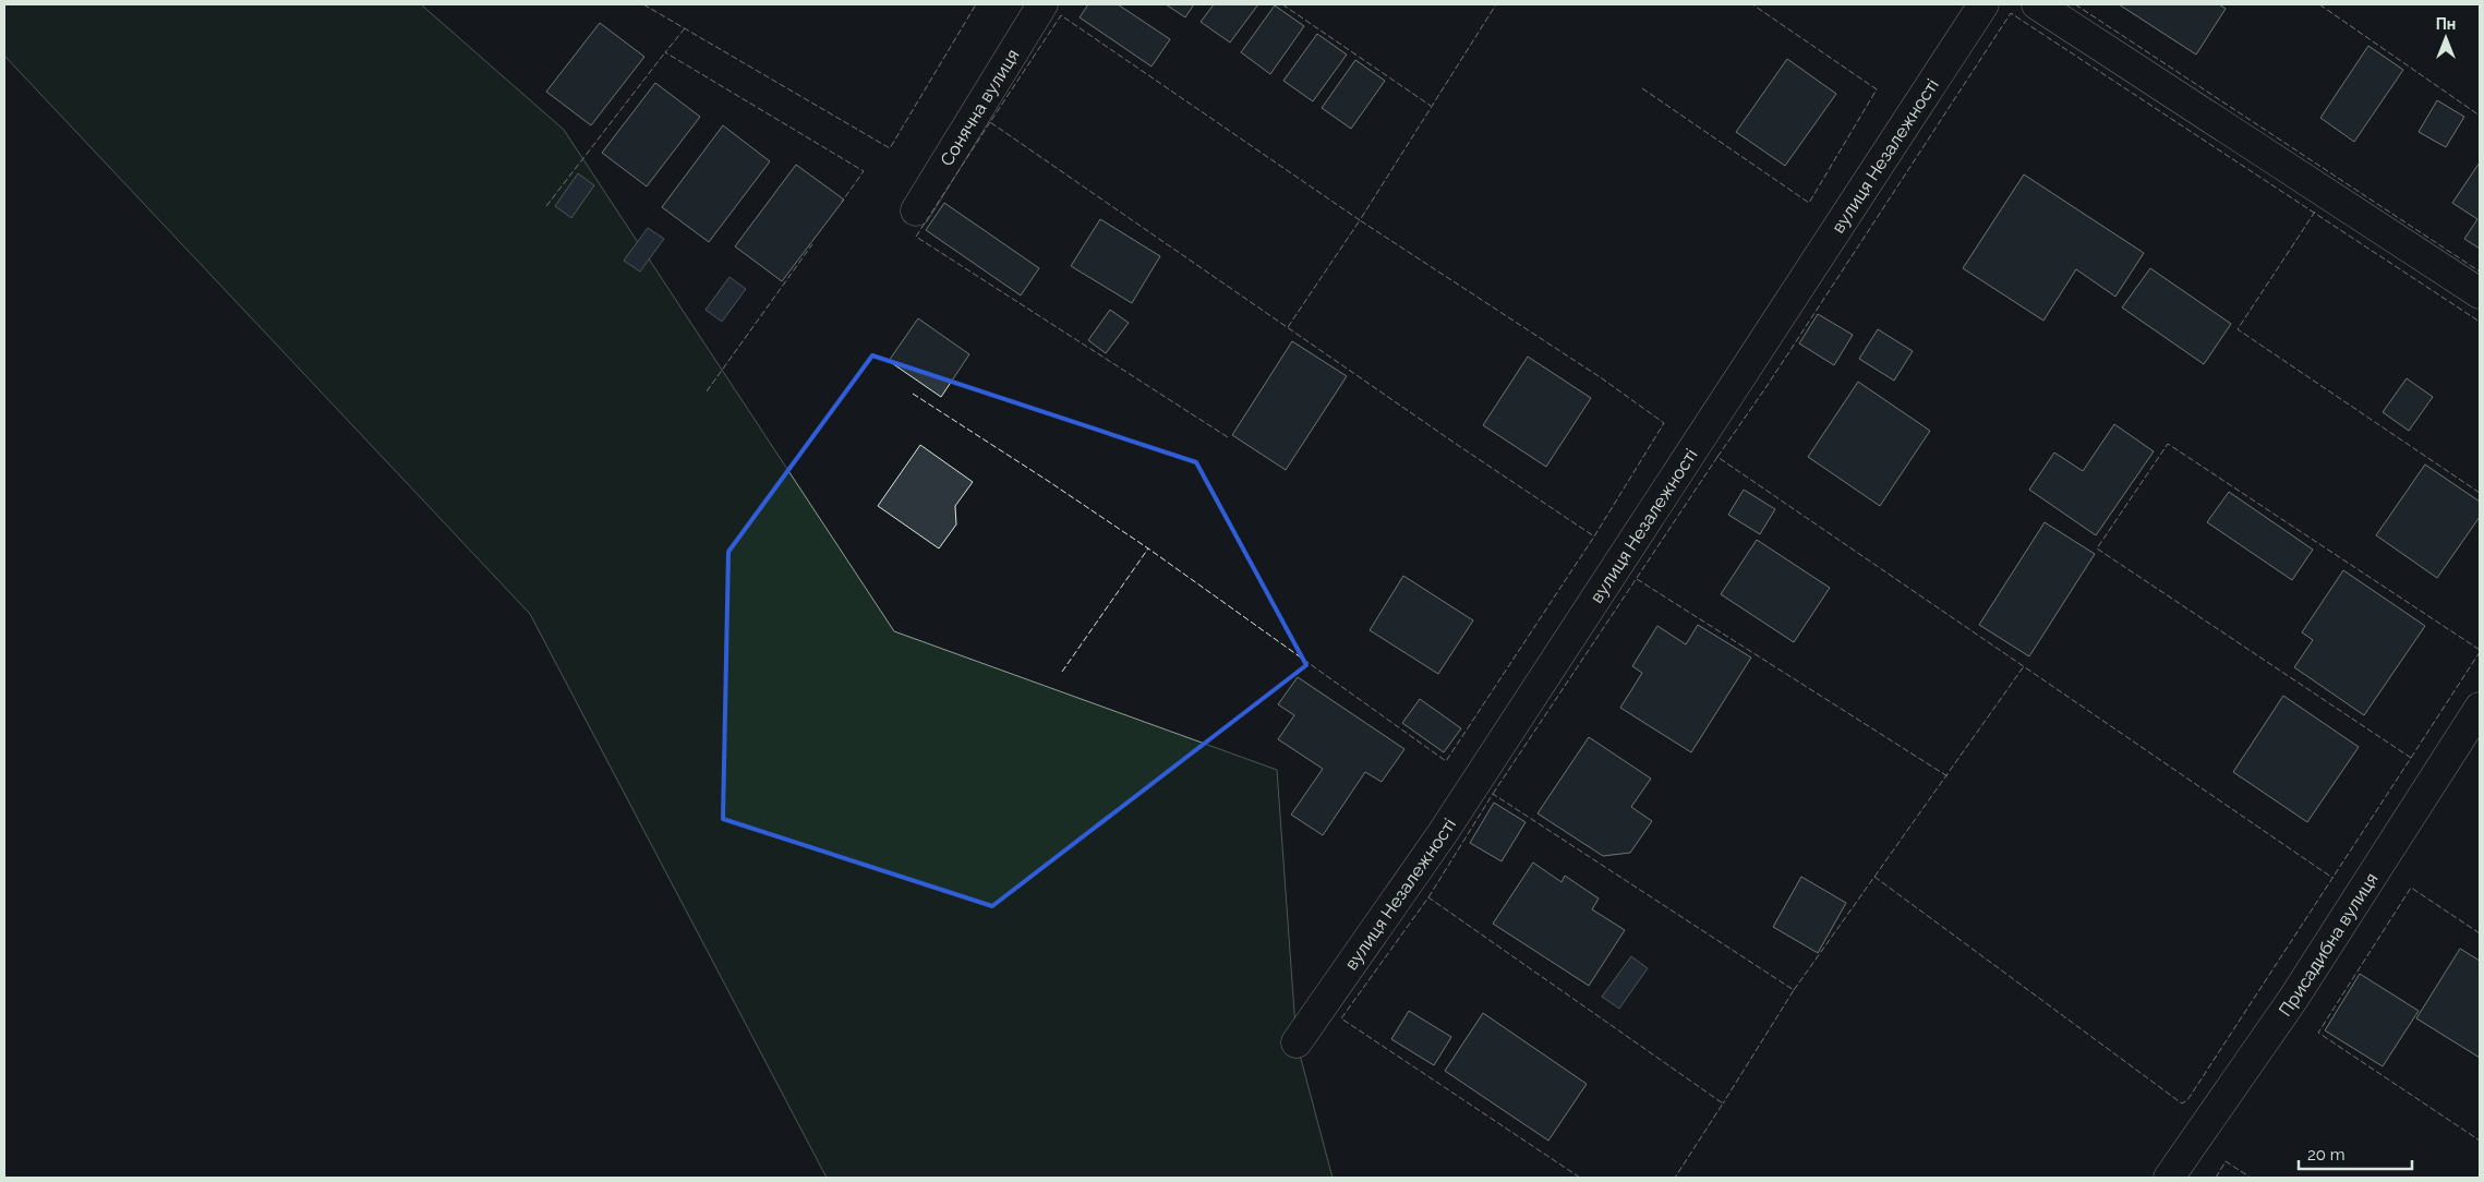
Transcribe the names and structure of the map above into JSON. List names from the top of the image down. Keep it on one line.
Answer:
{"streets":{"street":["Сонячна вулиця","вулиця Незалежності","Присадибна вулиця"]},"scale_bar":"20 m","north":"top"}
